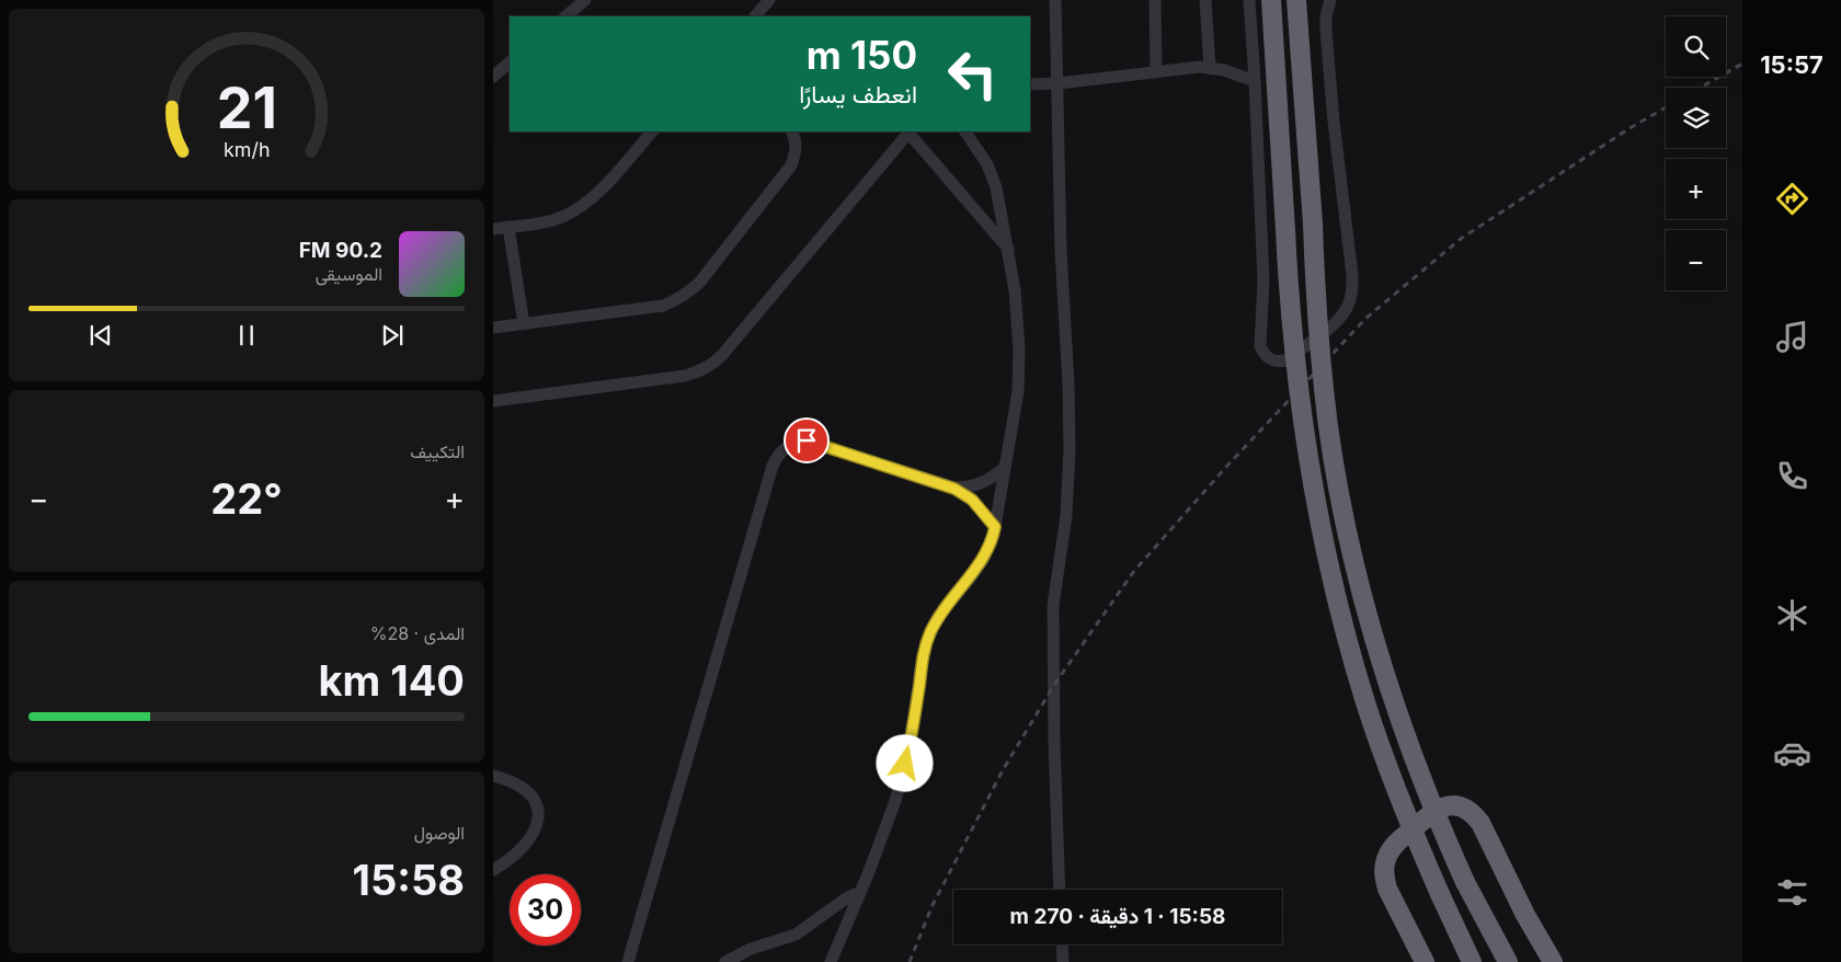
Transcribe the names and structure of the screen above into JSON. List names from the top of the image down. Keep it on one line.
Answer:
{"page":{"tabs":"15:57","map_buttons":["+","−"],"turn":["150 m","انعطف يسارًا"],"song":["90.2 FM","الموسيقى"],"tile":["التكييف",["المدى · 28%","140 km"],["الوصول","15:58"]],"heat":["−","22°","+"],"limit":"30","trip":"15:58 · 1 دقيقة · 270 m","gauge":["21","km/h"]}}
